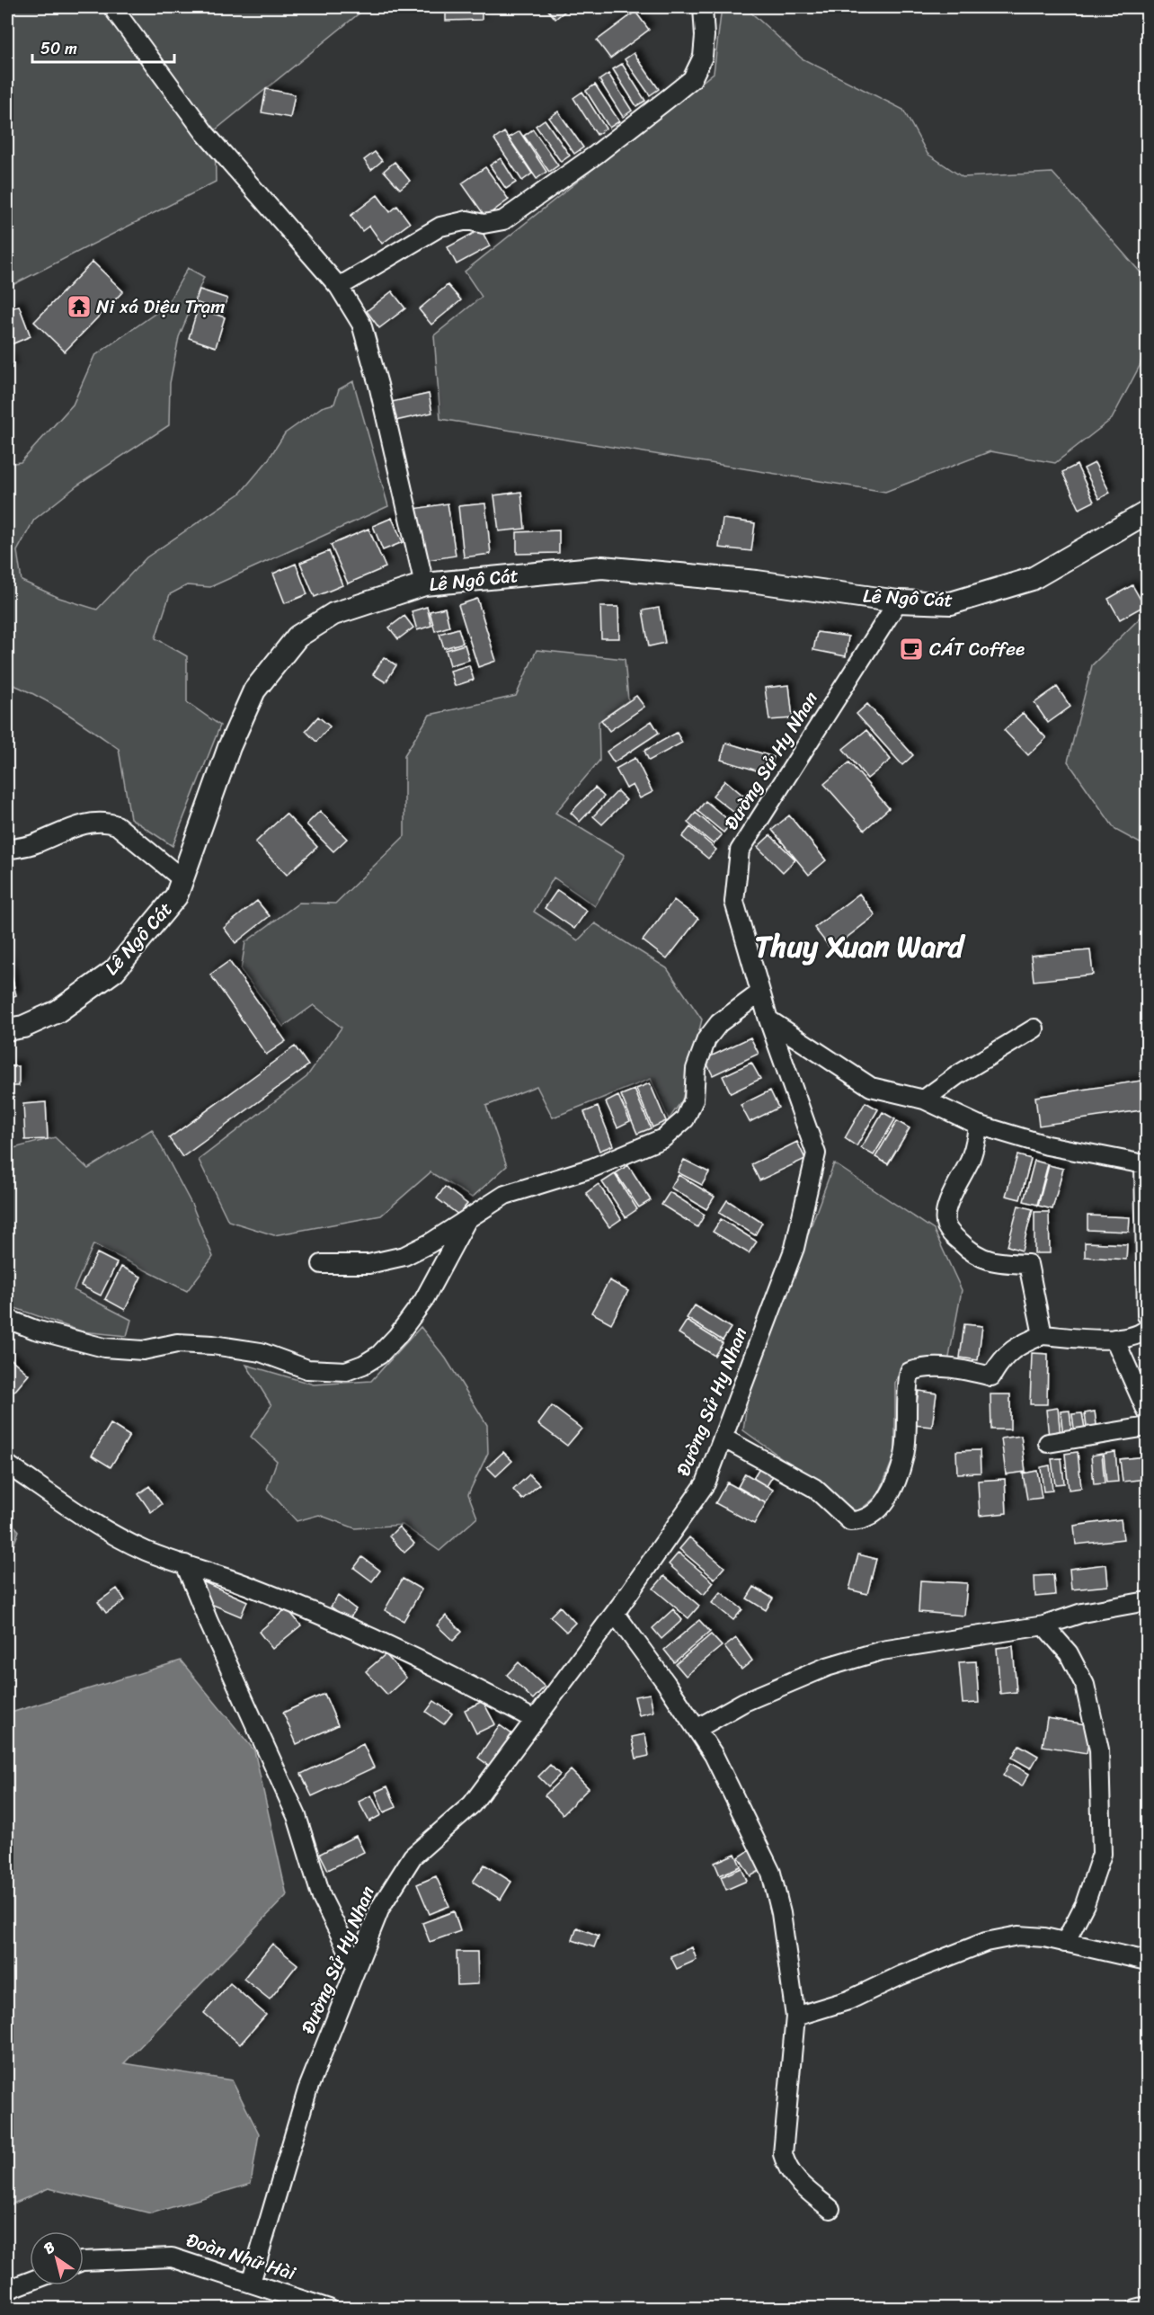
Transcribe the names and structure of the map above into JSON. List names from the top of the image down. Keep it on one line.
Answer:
{"streets":{"street":["Lê Ngô Cát","Đường Sử Hy Nhan","Đoàn Nhữ Hài"]},"crossings":[["Lê Ngô Cát","Đường Sử Hy Nhan"],["Đường Sử Hy Nhan","Đoàn Nhữ Hài"]],"districts":["Thuy Xuan Ward"],"places":{"temple":["Ni xá Diệu Trạm"],"cafe":["CÁT Coffee"]},"scale_bar":"50 m","north":"top left"}
